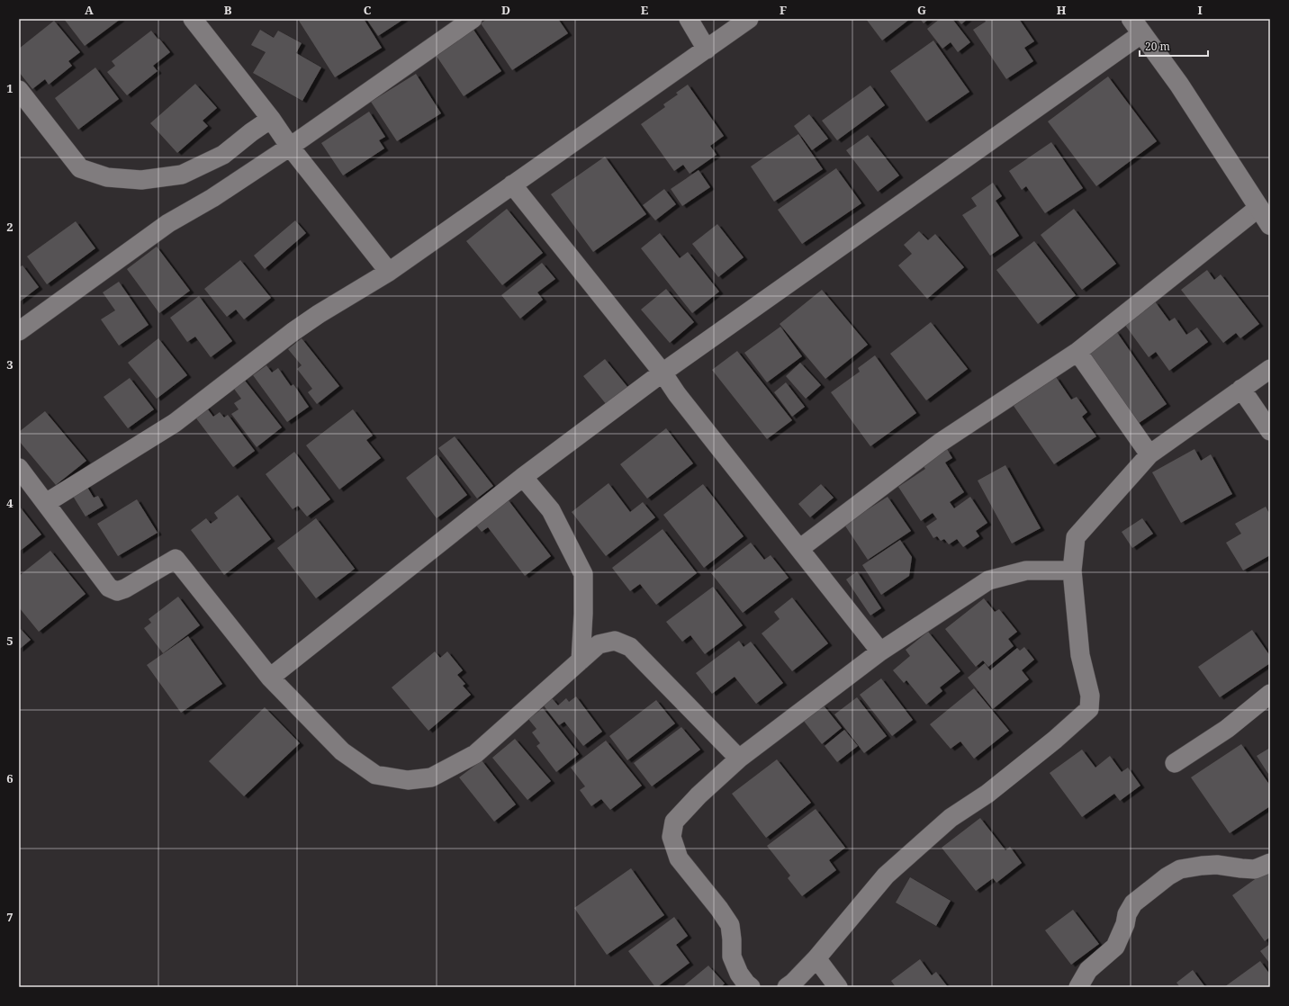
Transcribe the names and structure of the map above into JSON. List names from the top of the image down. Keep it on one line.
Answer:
{"scale_bar":"20 m","grid":{"columns":["A","B","C","D","E","F","G","H","I"],"rows":["1","2","3","4","5","6","7"]}}
